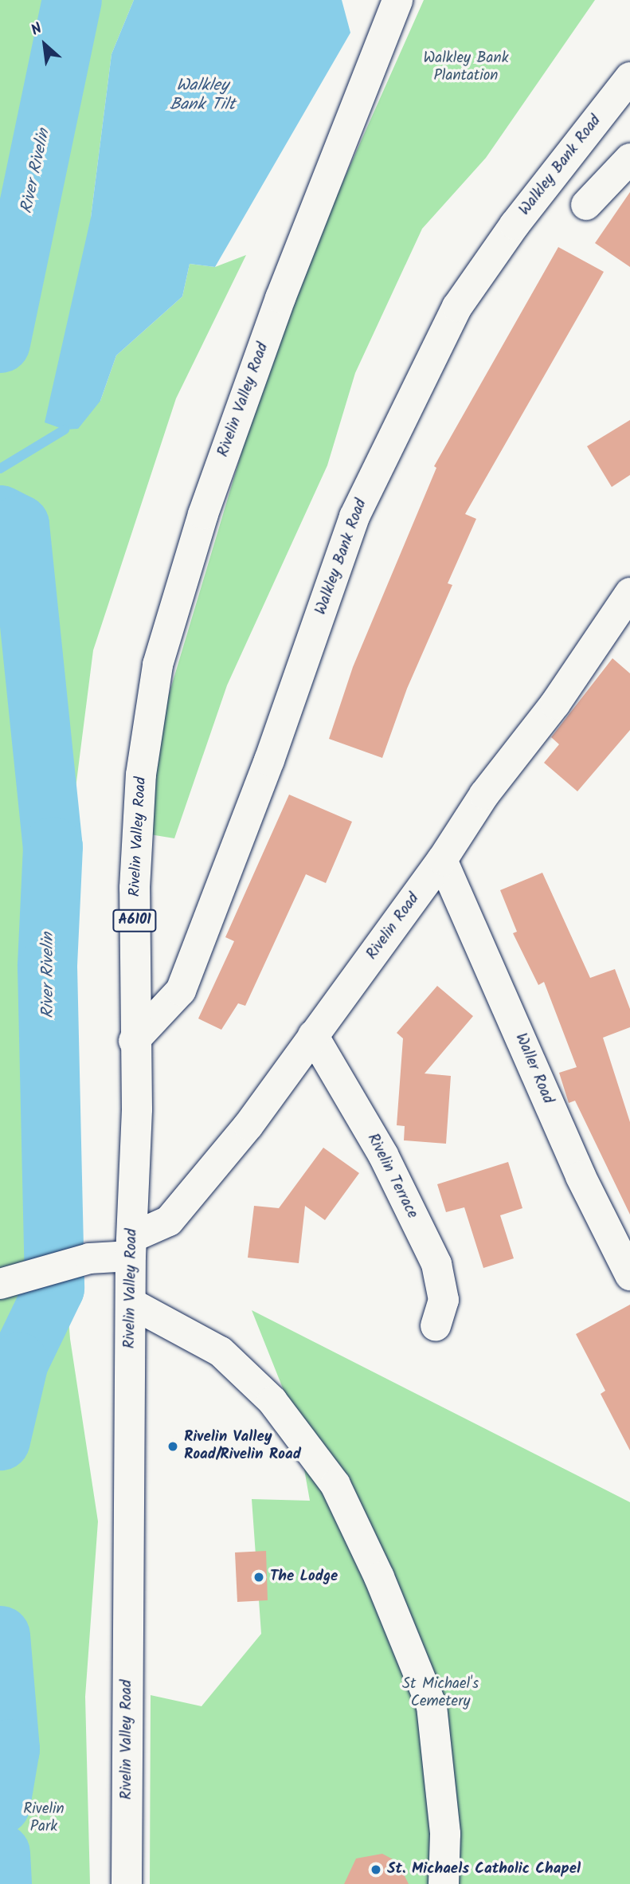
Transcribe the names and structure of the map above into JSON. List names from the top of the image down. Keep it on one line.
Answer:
{"streets":{"street":["Walkley Bank Road","Rivelin Valley Road","A6101","Rivelin Road","Waller Road","Rivelin Terrace"]},"crossings":[["Walkley Bank Road","Rivelin Valley Road"],["Rivelin Valley Road","Rivelin Road"],["Rivelin Road","Waller Road"],["Rivelin Road","Rivelin Terrace"]],"water":["Walkley Bank Tilt","River Rivelin"],"parks":["Walkley Bank Plantation","St Michael's Cemetery","Rivelin Park"],"places":["Rivelin Valley Road/Rivelin Road","The Lodge","St. Michaels Catholic Chapel"],"north":"top left"}
